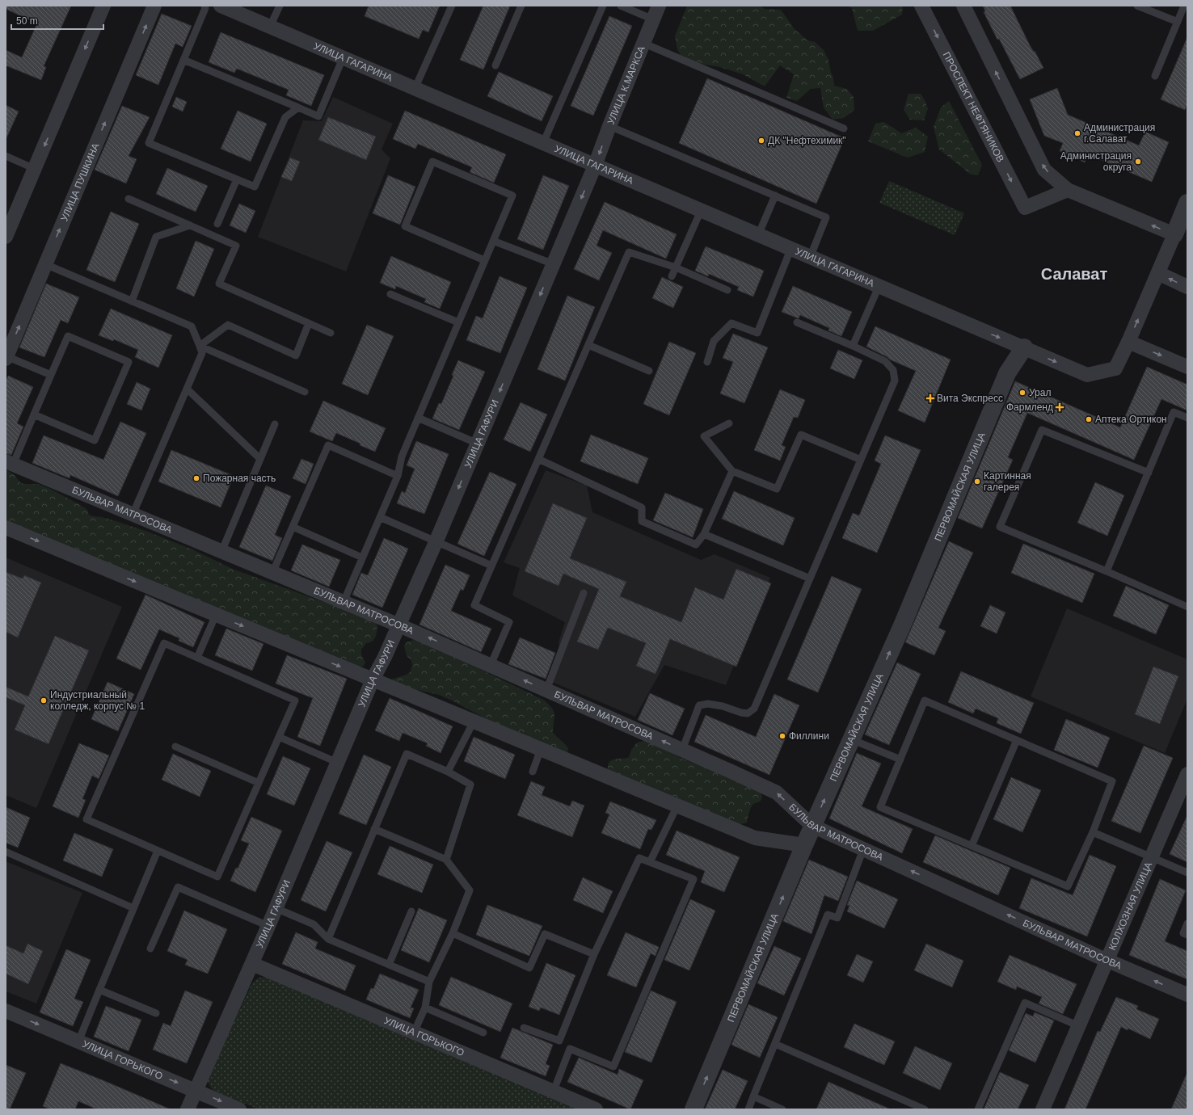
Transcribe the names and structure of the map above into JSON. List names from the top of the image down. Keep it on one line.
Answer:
{"streets":{"street":["УЛИЦА ГАГАРИНА","УЛИЦА К.МАРКСА","ПРОСПЕКТ НЕФТЯНИКОВ","УЛИЦА ПУШКИНА","УЛИЦА ГАФУРИ","ПЕРВОМАЙСКАЯ УЛИЦА","БУЛЬВАР МАТРОСОВА","КОЛХОЗНАЯ УЛИЦА","УЛИЦА ГОРЬКОГО"]},"crossings":[["УЛИЦА ГАГАРИНА","УЛИЦА К.МАРКСА"],["УЛИЦА ГАГАРИНА","УЛИЦА ГАФУРИ"],["УЛИЦА ГАГАРИНА","ПЕРВОМАЙСКАЯ УЛИЦА"],["УЛИЦА К.МАРКСА","УЛИЦА ГАФУРИ"],["УЛИЦА ГАФУРИ","БУЛЬВАР МАТРОСОВА"],["УЛИЦА ГАФУРИ","УЛИЦА ГОРЬКОГО"],["ПЕРВОМАЙСКАЯ УЛИЦА","БУЛЬВАР МАТРОСОВА"],["БУЛЬВАР МАТРОСОВА","КОЛХОЗНАЯ УЛИЦА"]],"one_way":["УЛИЦА ГАФУРИ","ПЕРВОМАЙСКАЯ УЛИЦА","УЛИЦА ГОРЬКОГО"],"districts":["Салават"],"places":{"other":["Администрация г.Салават","ДК \"Нефтехимик\"","Администрация округа","Урал","Аптека Ортикон","Пожарная часть","Картинная галерея","Индустриальный колледж, корпус № 1","Филлини"],"health":["Вита Экспресс","Фармленд"]},"scale_bar":"50 m"}
